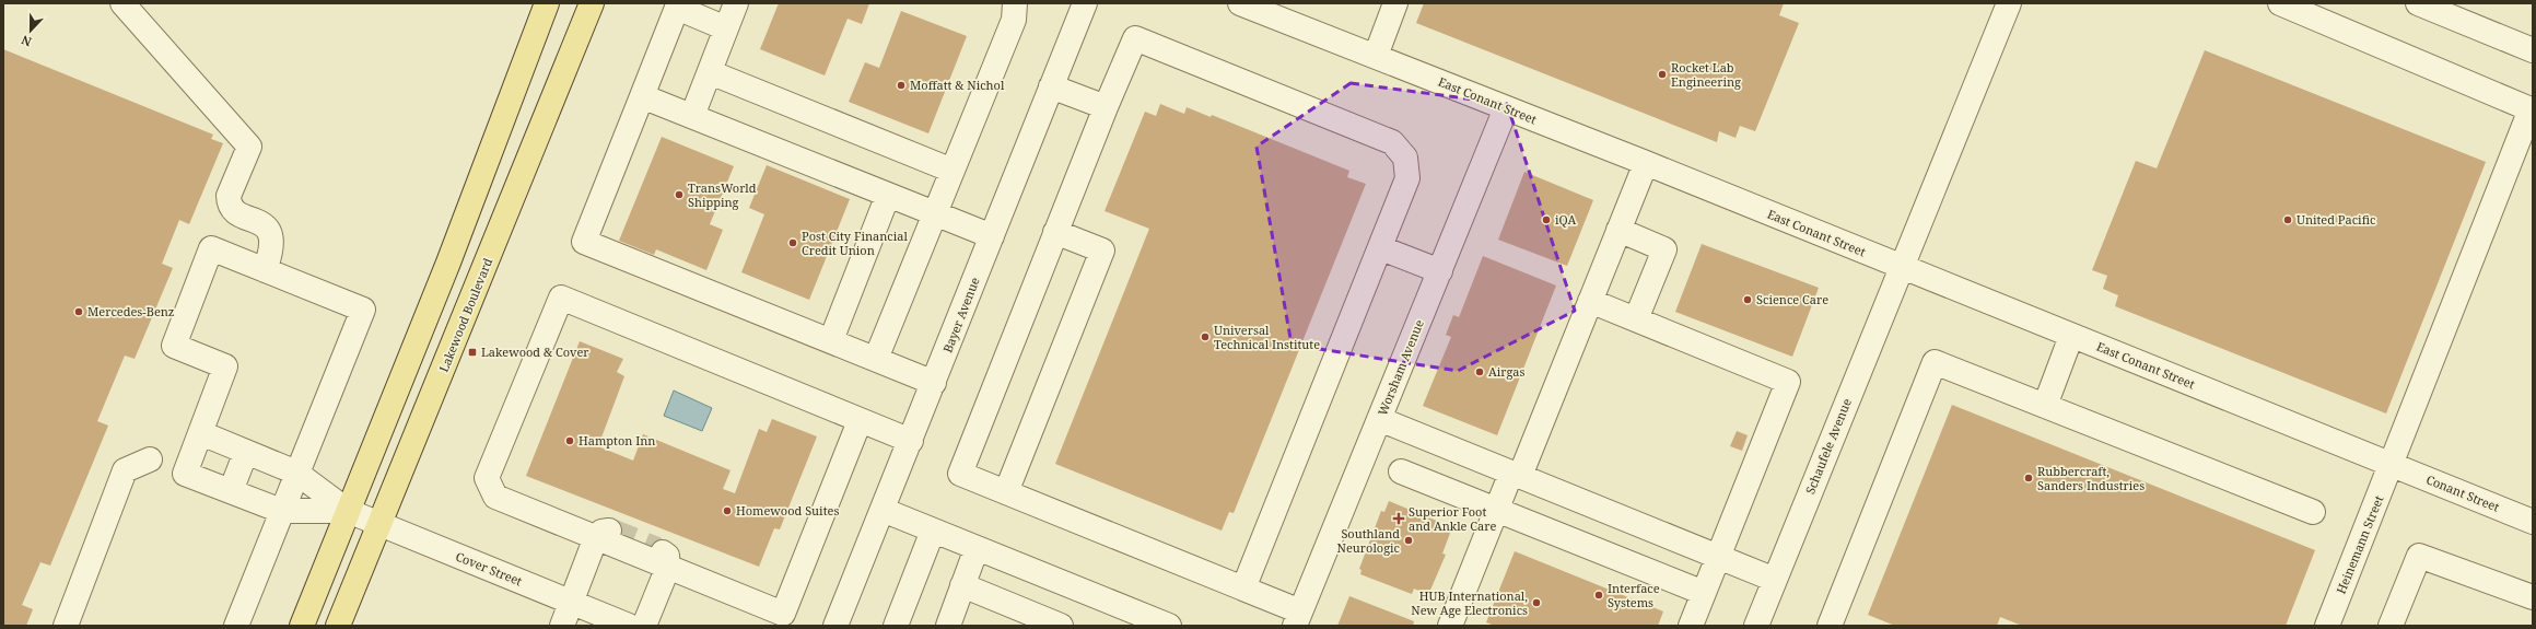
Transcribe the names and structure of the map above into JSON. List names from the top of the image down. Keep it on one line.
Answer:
{"streets":{"main road":["Lakewood Boulevard"],"street":["East Conant Street","Bayer Avenue","Worsham Avenue","Schaufele Avenue","Conant Street","Heinemann Street","Cover Street"]},"crossings":[["East Conant Street","Worsham Avenue"],["East Conant Street","Schaufele Avenue"],["East Conant Street","Conant Street"],["East Conant Street","Heinemann Street"],["Lakewood Boulevard","Cover Street"],["Conant Street","Heinemann Street"]],"places":{"other":["Rocket Lab Engineering","Moffatt & Nichol","TransWorld Shipping","iQA","United Pacific","Post City Financial Credit Union","Science Care","Mercedes-Benz","Universal Technical Institute","Airgas","Hampton Inn","Rubbercraft, Sanders Industries","Homewood Suites","Southland Neurologic","Interface Systems","HUB International, New Age Electronics"],"transit":["Lakewood & Cover"],"health":["Superior Foot and Ankle Care"]},"north":"bottom"}
